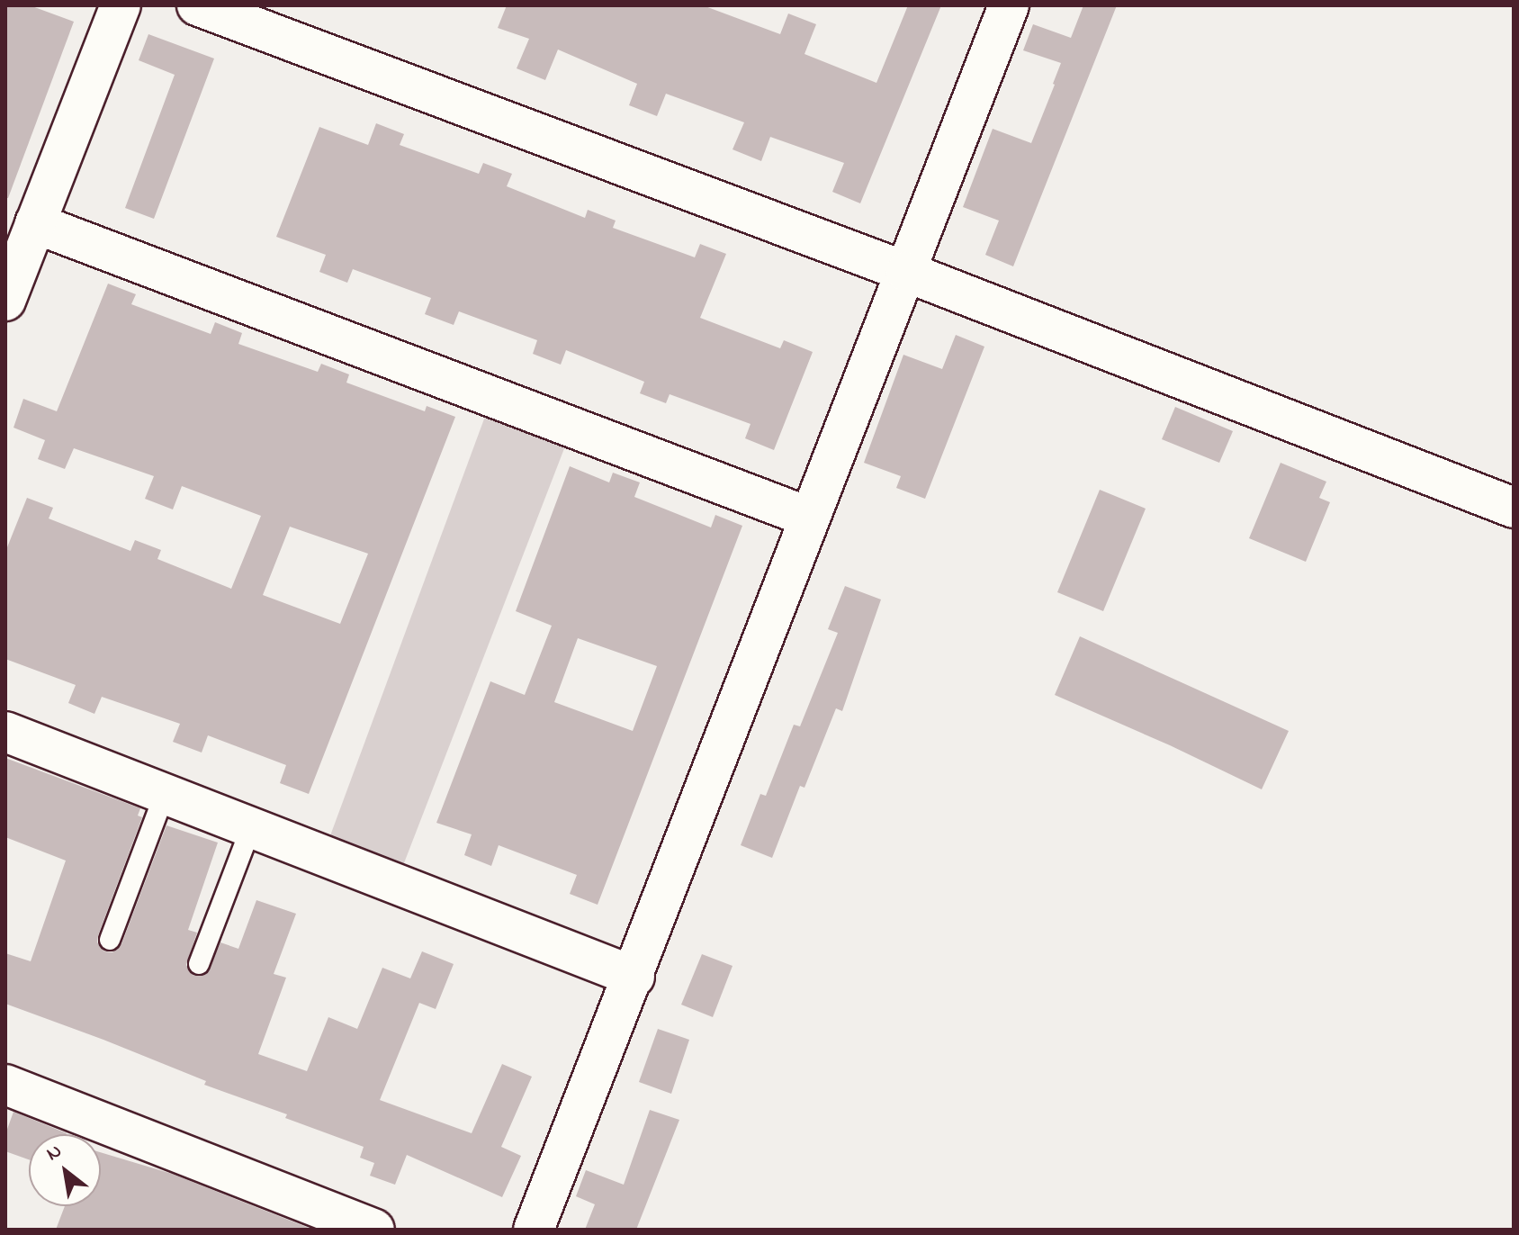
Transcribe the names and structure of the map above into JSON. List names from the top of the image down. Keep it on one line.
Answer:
{"north":"top left"}
